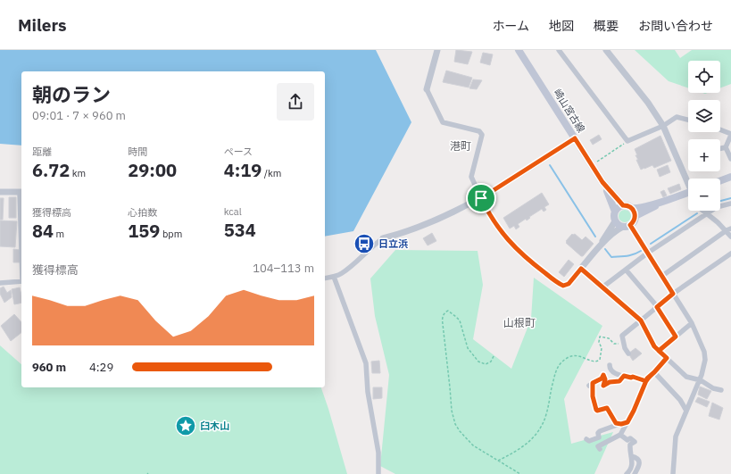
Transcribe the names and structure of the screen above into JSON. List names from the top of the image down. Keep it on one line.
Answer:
{"streets":{"main road":["崎山宮古線"]},"districts":["港町","山根町"],"places":{"bus stop":["日立浜"],"place":["臼木山"]},"page":{"header":"Milers","nav":["ホーム","地図","概要","お問い合わせ"],"map_buttons":["+","−"],"heading":["朝のラン","09:01 · 7 × 960 m"],"stats":[["距離","6.72 km"],["時間","29:00"],["ペース","4:19 /km"],["獲得標高","84 m"],["心拍数","159 bpm"],["kcal","534"]],"chart":["獲得標高","104–113 m"],"list":[{"name":"960 m","note":"4:29"}]}}
